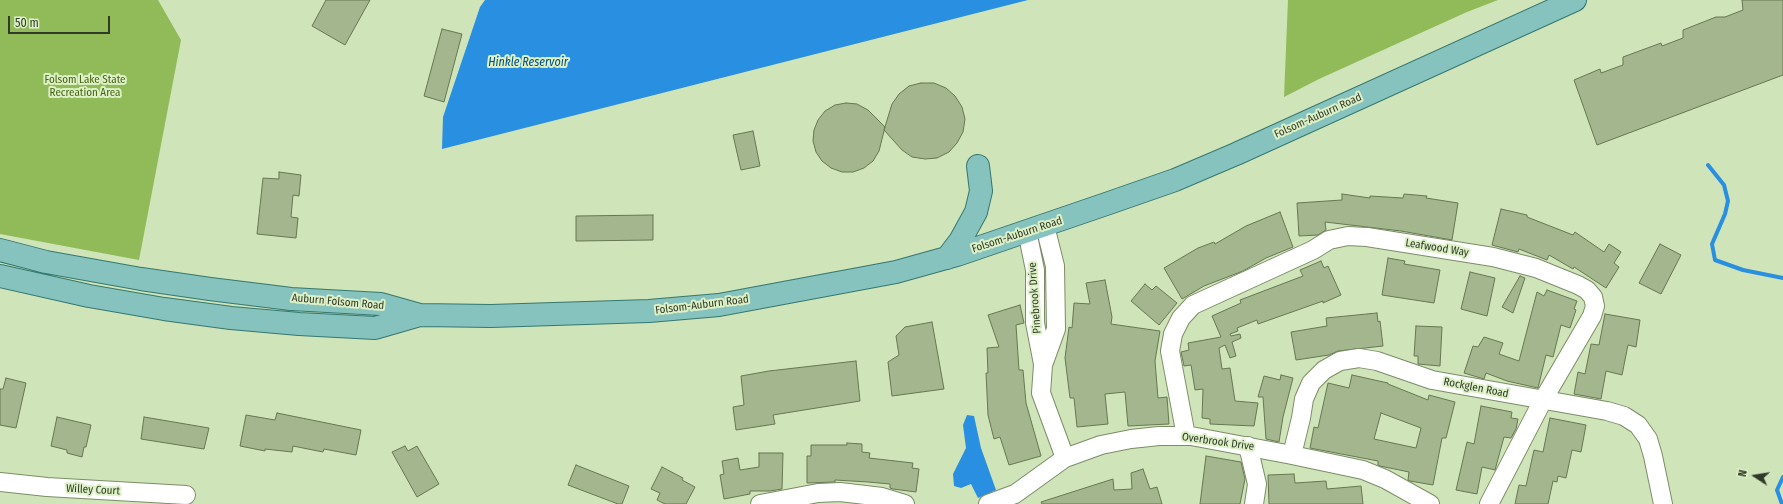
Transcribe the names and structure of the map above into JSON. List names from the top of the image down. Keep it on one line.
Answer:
{"streets":{"main road":["Folsom-Auburn Road","Auburn Folsom Road"],"street":["Leafwood Way","Pinebrook Drive","Rockglen Road","Overbrook Drive","Willey Court"]},"crossings":[["Folsom-Auburn Road","Pinebrook Drive"],["Folsom-Auburn Road","Auburn Folsom Road"],["Leafwood Way","Rockglen Road"],["Leafwood Way","Overbrook Drive"],["Pinebrook Drive","Overbrook Drive"],["Rockglen Road","Overbrook Drive"]],"water":["Hinkle Reservoir"],"parks":["Folsom Lake State Recreation Area"],"scale_bar":"50 m","north":"left"}
